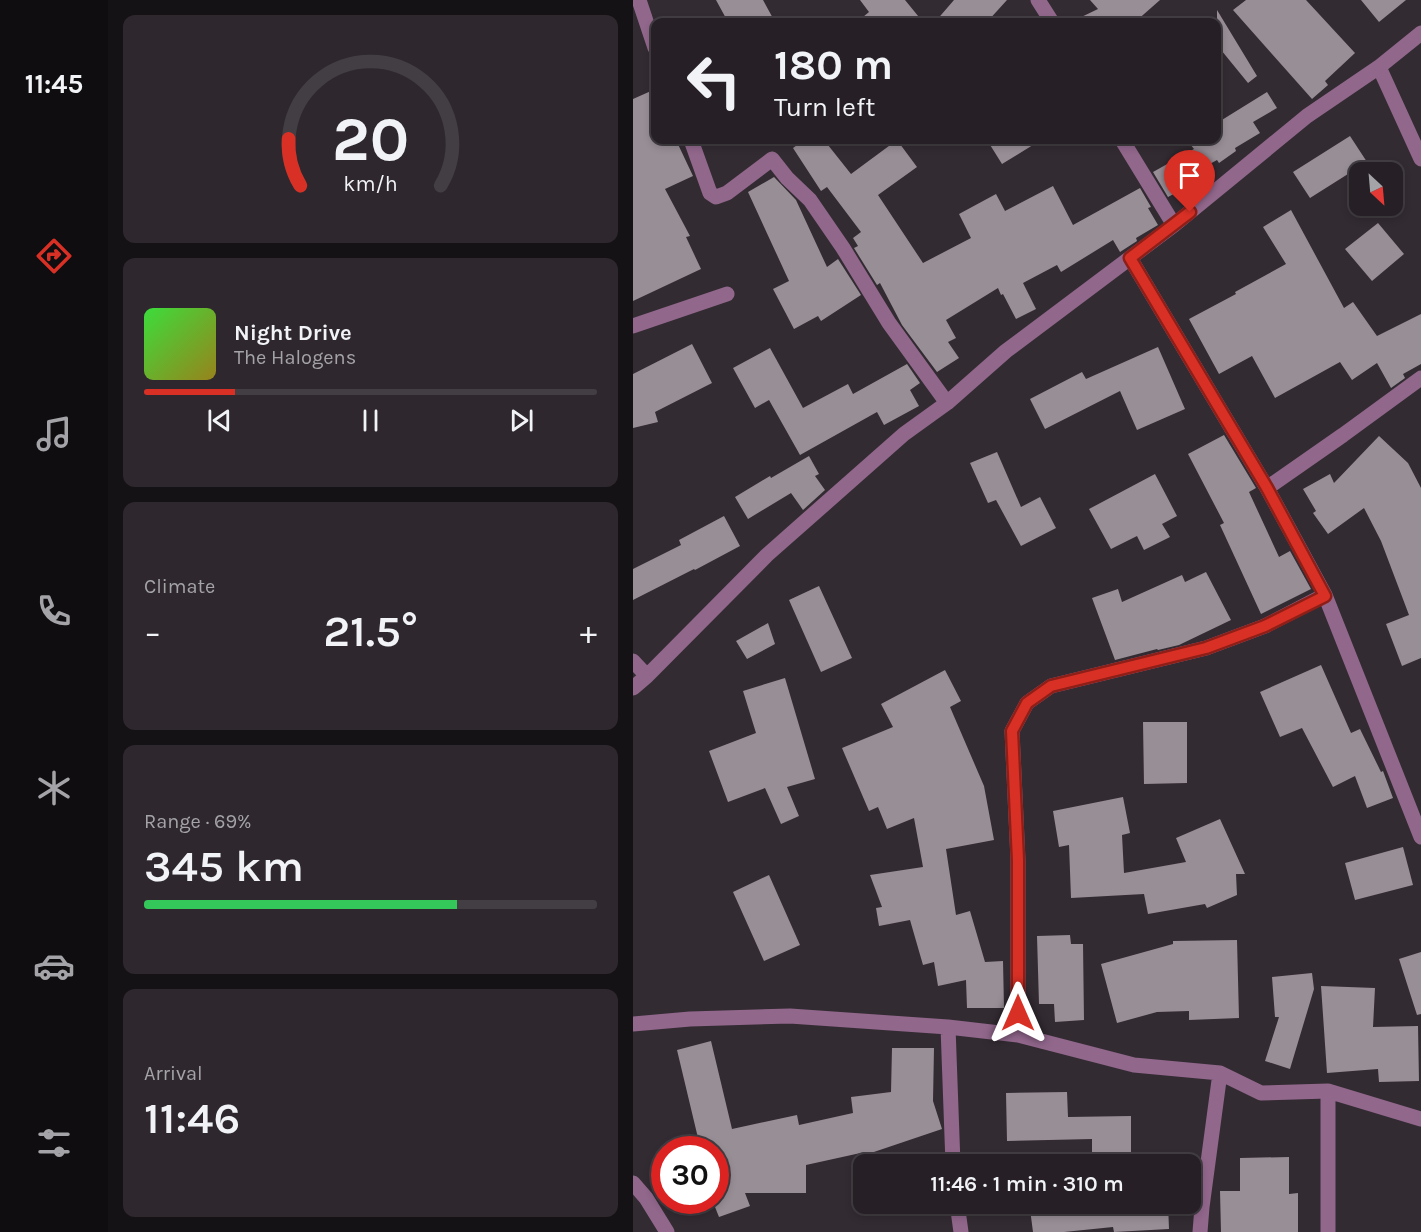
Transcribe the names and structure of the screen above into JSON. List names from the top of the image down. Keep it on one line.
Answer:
{"north":"bottom right","page":{"tabs":"11:45","turn":["180 m","Turn left"],"song":["Night Drive","The Halogens"],"tile":["Climate",["Range · 69%","345 km"],["Arrival","11:46"]],"heat":["−","21.5°","+"],"limit":"30","trip":"11:46 · 1 min · 310 m","gauge":["20","km/h"]}}
